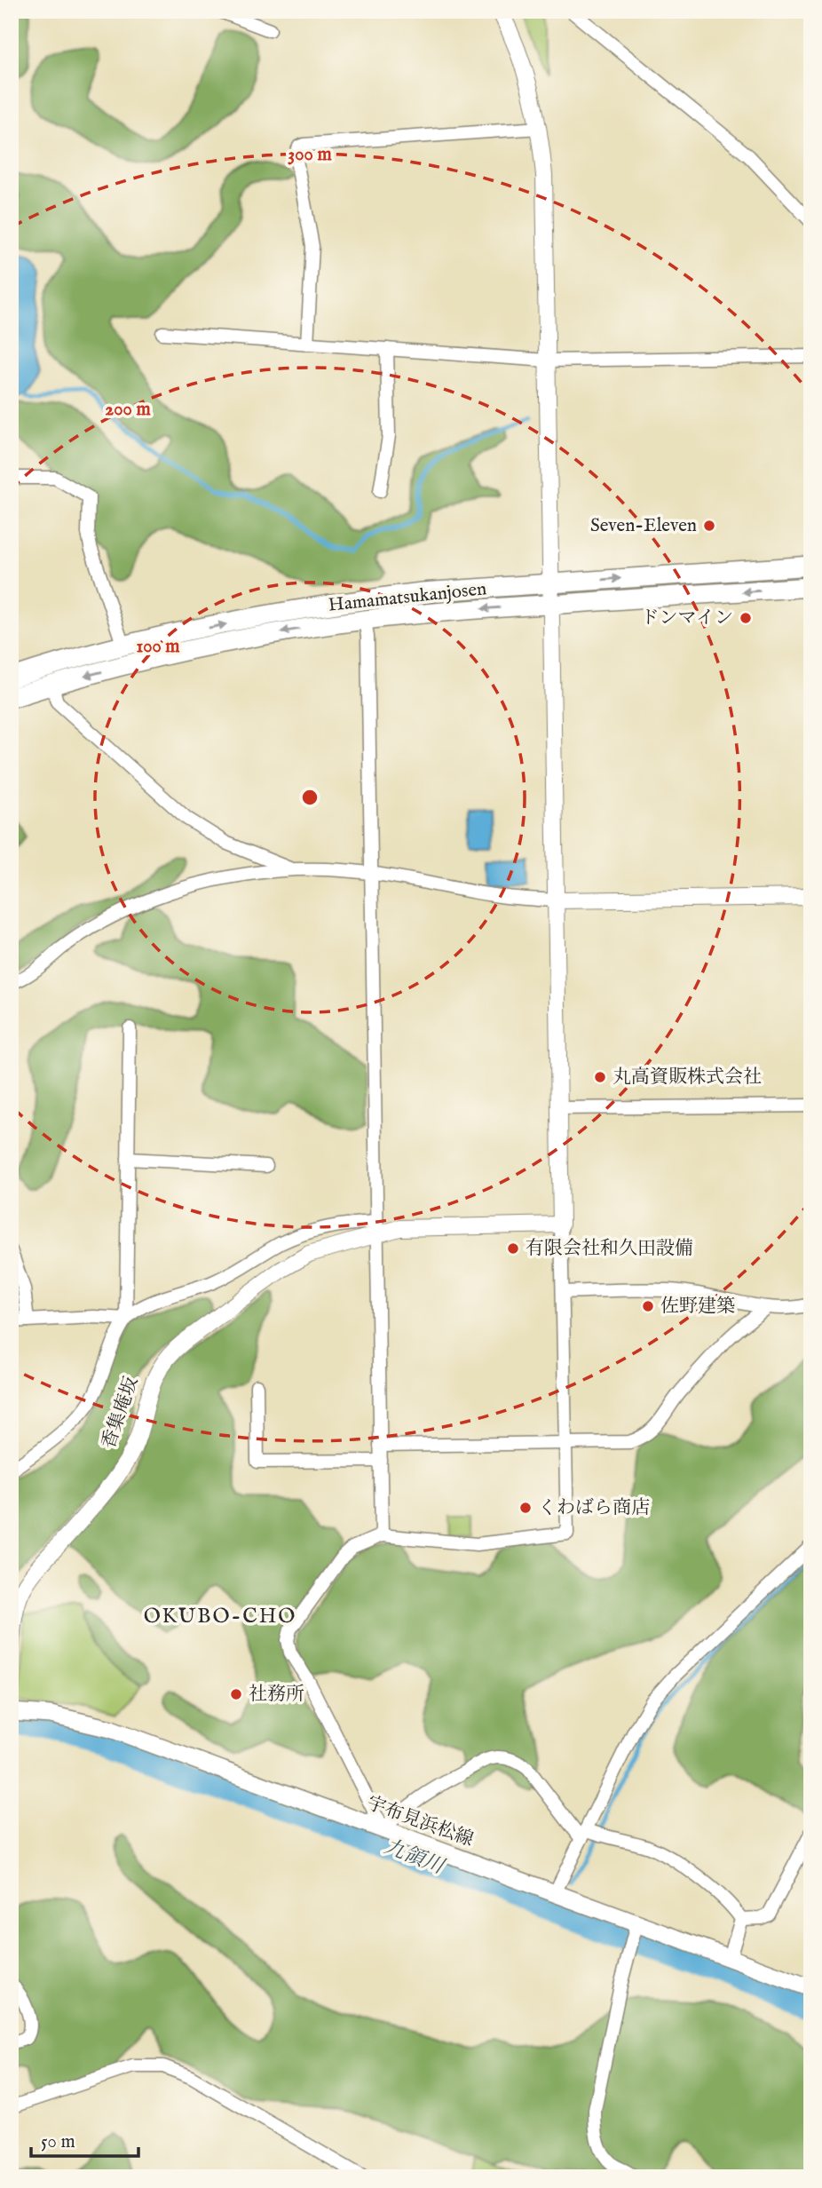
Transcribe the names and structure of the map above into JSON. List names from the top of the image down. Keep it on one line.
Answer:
{"streets":{"main road":["Hamamatsukanjosen","宇布見浜松線"],"street":["香集庵坂"]},"districts":["OKUBO-CHO"],"water":["九領川"],"places":["Seven-Eleven","ドンマイン","丸高資販株式会社","有限会社和久田設備","佐野建築","くわばら商店","社務所"],"scale_bar":"50 m","rings":["300 m","200 m","100 m"]}
